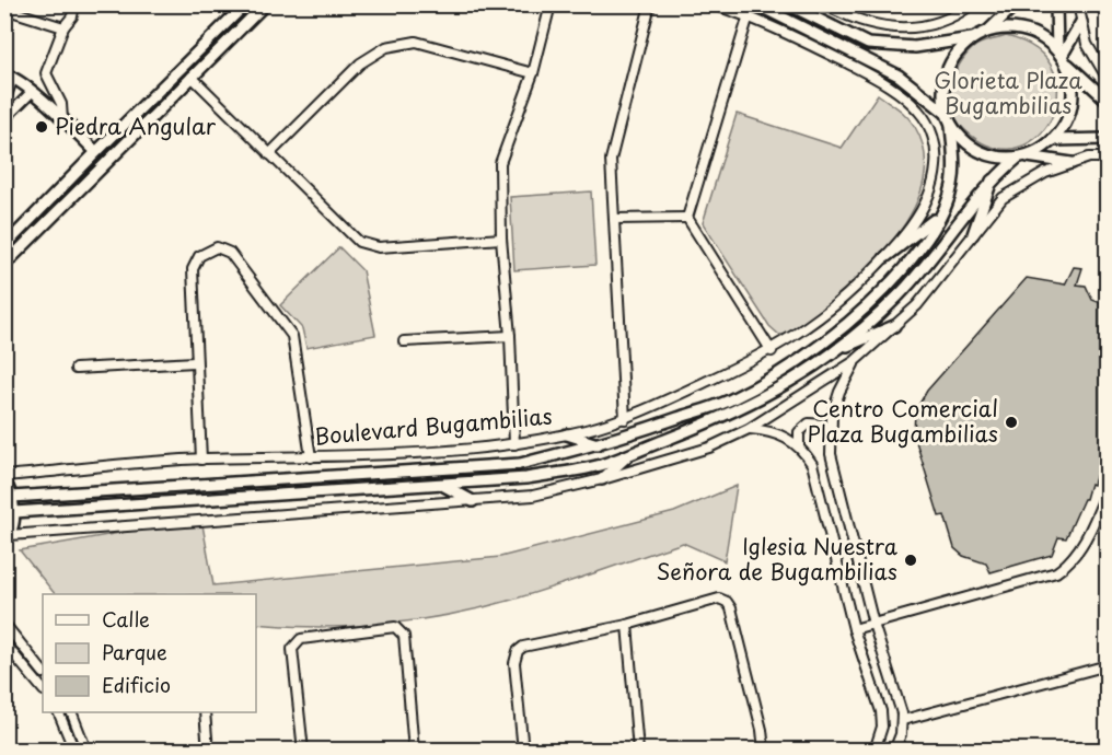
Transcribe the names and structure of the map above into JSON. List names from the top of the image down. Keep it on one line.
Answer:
{"streets":{"street":["Boulevard Bugambilias"]},"parks":["Glorieta Plaza Bugambilias"],"places":["Piedra Angular","Centro Comercial Plaza Bugambilias","Iglesia Nuestra Señora de Bugambilias"],"legend":["Calle","Parque","Edificio"]}
